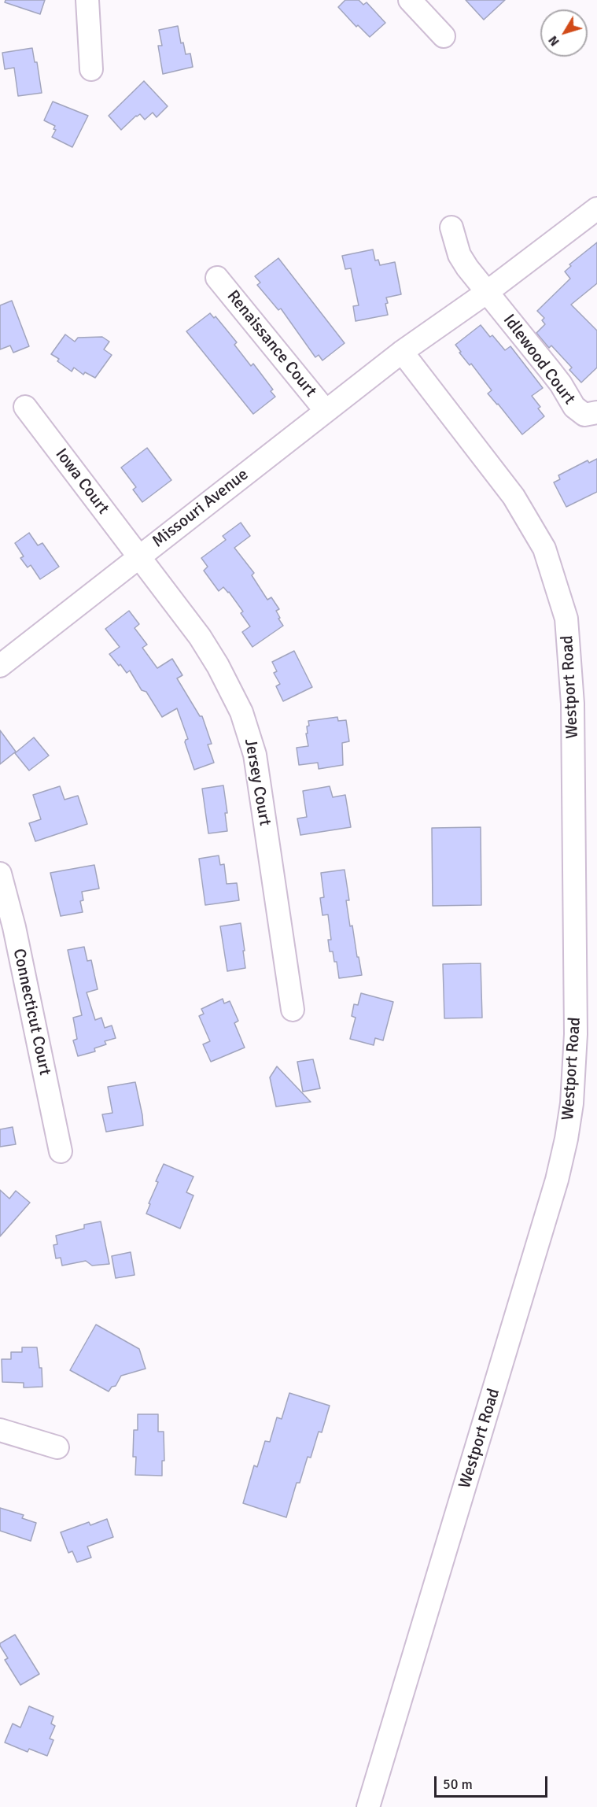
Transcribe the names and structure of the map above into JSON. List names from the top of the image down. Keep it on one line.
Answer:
{"streets":{"street":["Renaissance Court","Idlewood Court","Iowa Court","Missouri Avenue","Westport Road","Jersey Court","Connecticut Court"]},"crossings":[["Renaissance Court","Missouri Avenue"],["Iowa Court","Missouri Avenue"],["Iowa Court","Jersey Court"],["Missouri Avenue","Westport Road"],["Missouri Avenue","Jersey Court"]],"scale_bar":"50 m","north":"bottom left"}
